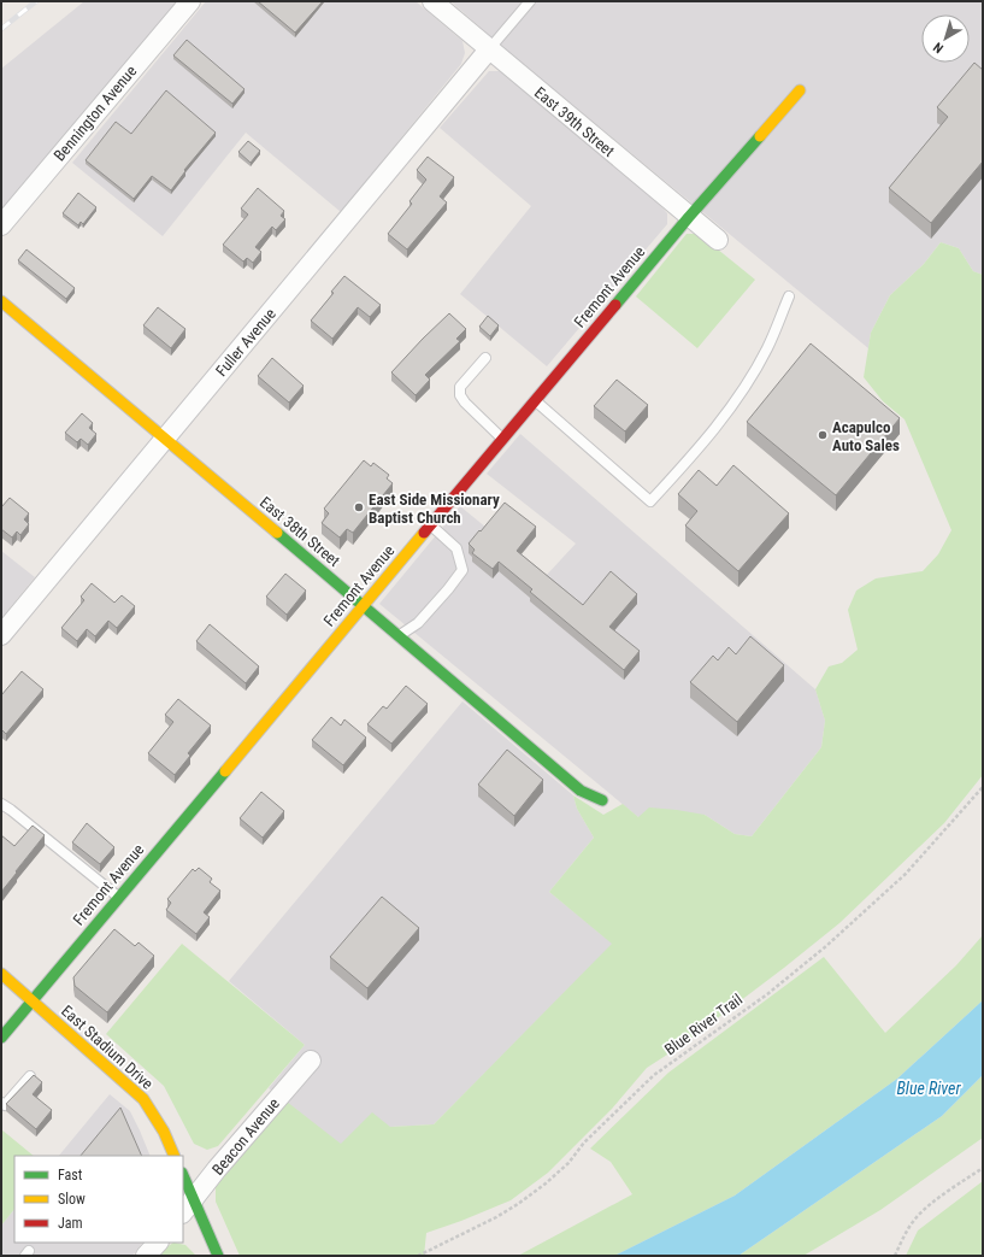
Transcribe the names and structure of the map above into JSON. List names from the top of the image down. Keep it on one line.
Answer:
{"streets":{"street":["Bennington Avenue","East 39th Street","Fremont Avenue","Fuller Avenue","East 38th Street","East Stadium Drive","Beacon Avenue"],"path":["Blue River Trail"]},"crossings":[["East 39th Street","Fremont Avenue"],["East 39th Street","Fuller Avenue"],["Fremont Avenue","East 38th Street"],["Fremont Avenue","East Stadium Drive"],["Fuller Avenue","East 38th Street"]],"water":["Blue River"],"places":["Acapulco Auto Sales","East Side Missionary Baptist Church"],"legend":["Fast","Slow","Jam"],"north":"bottom left"}
